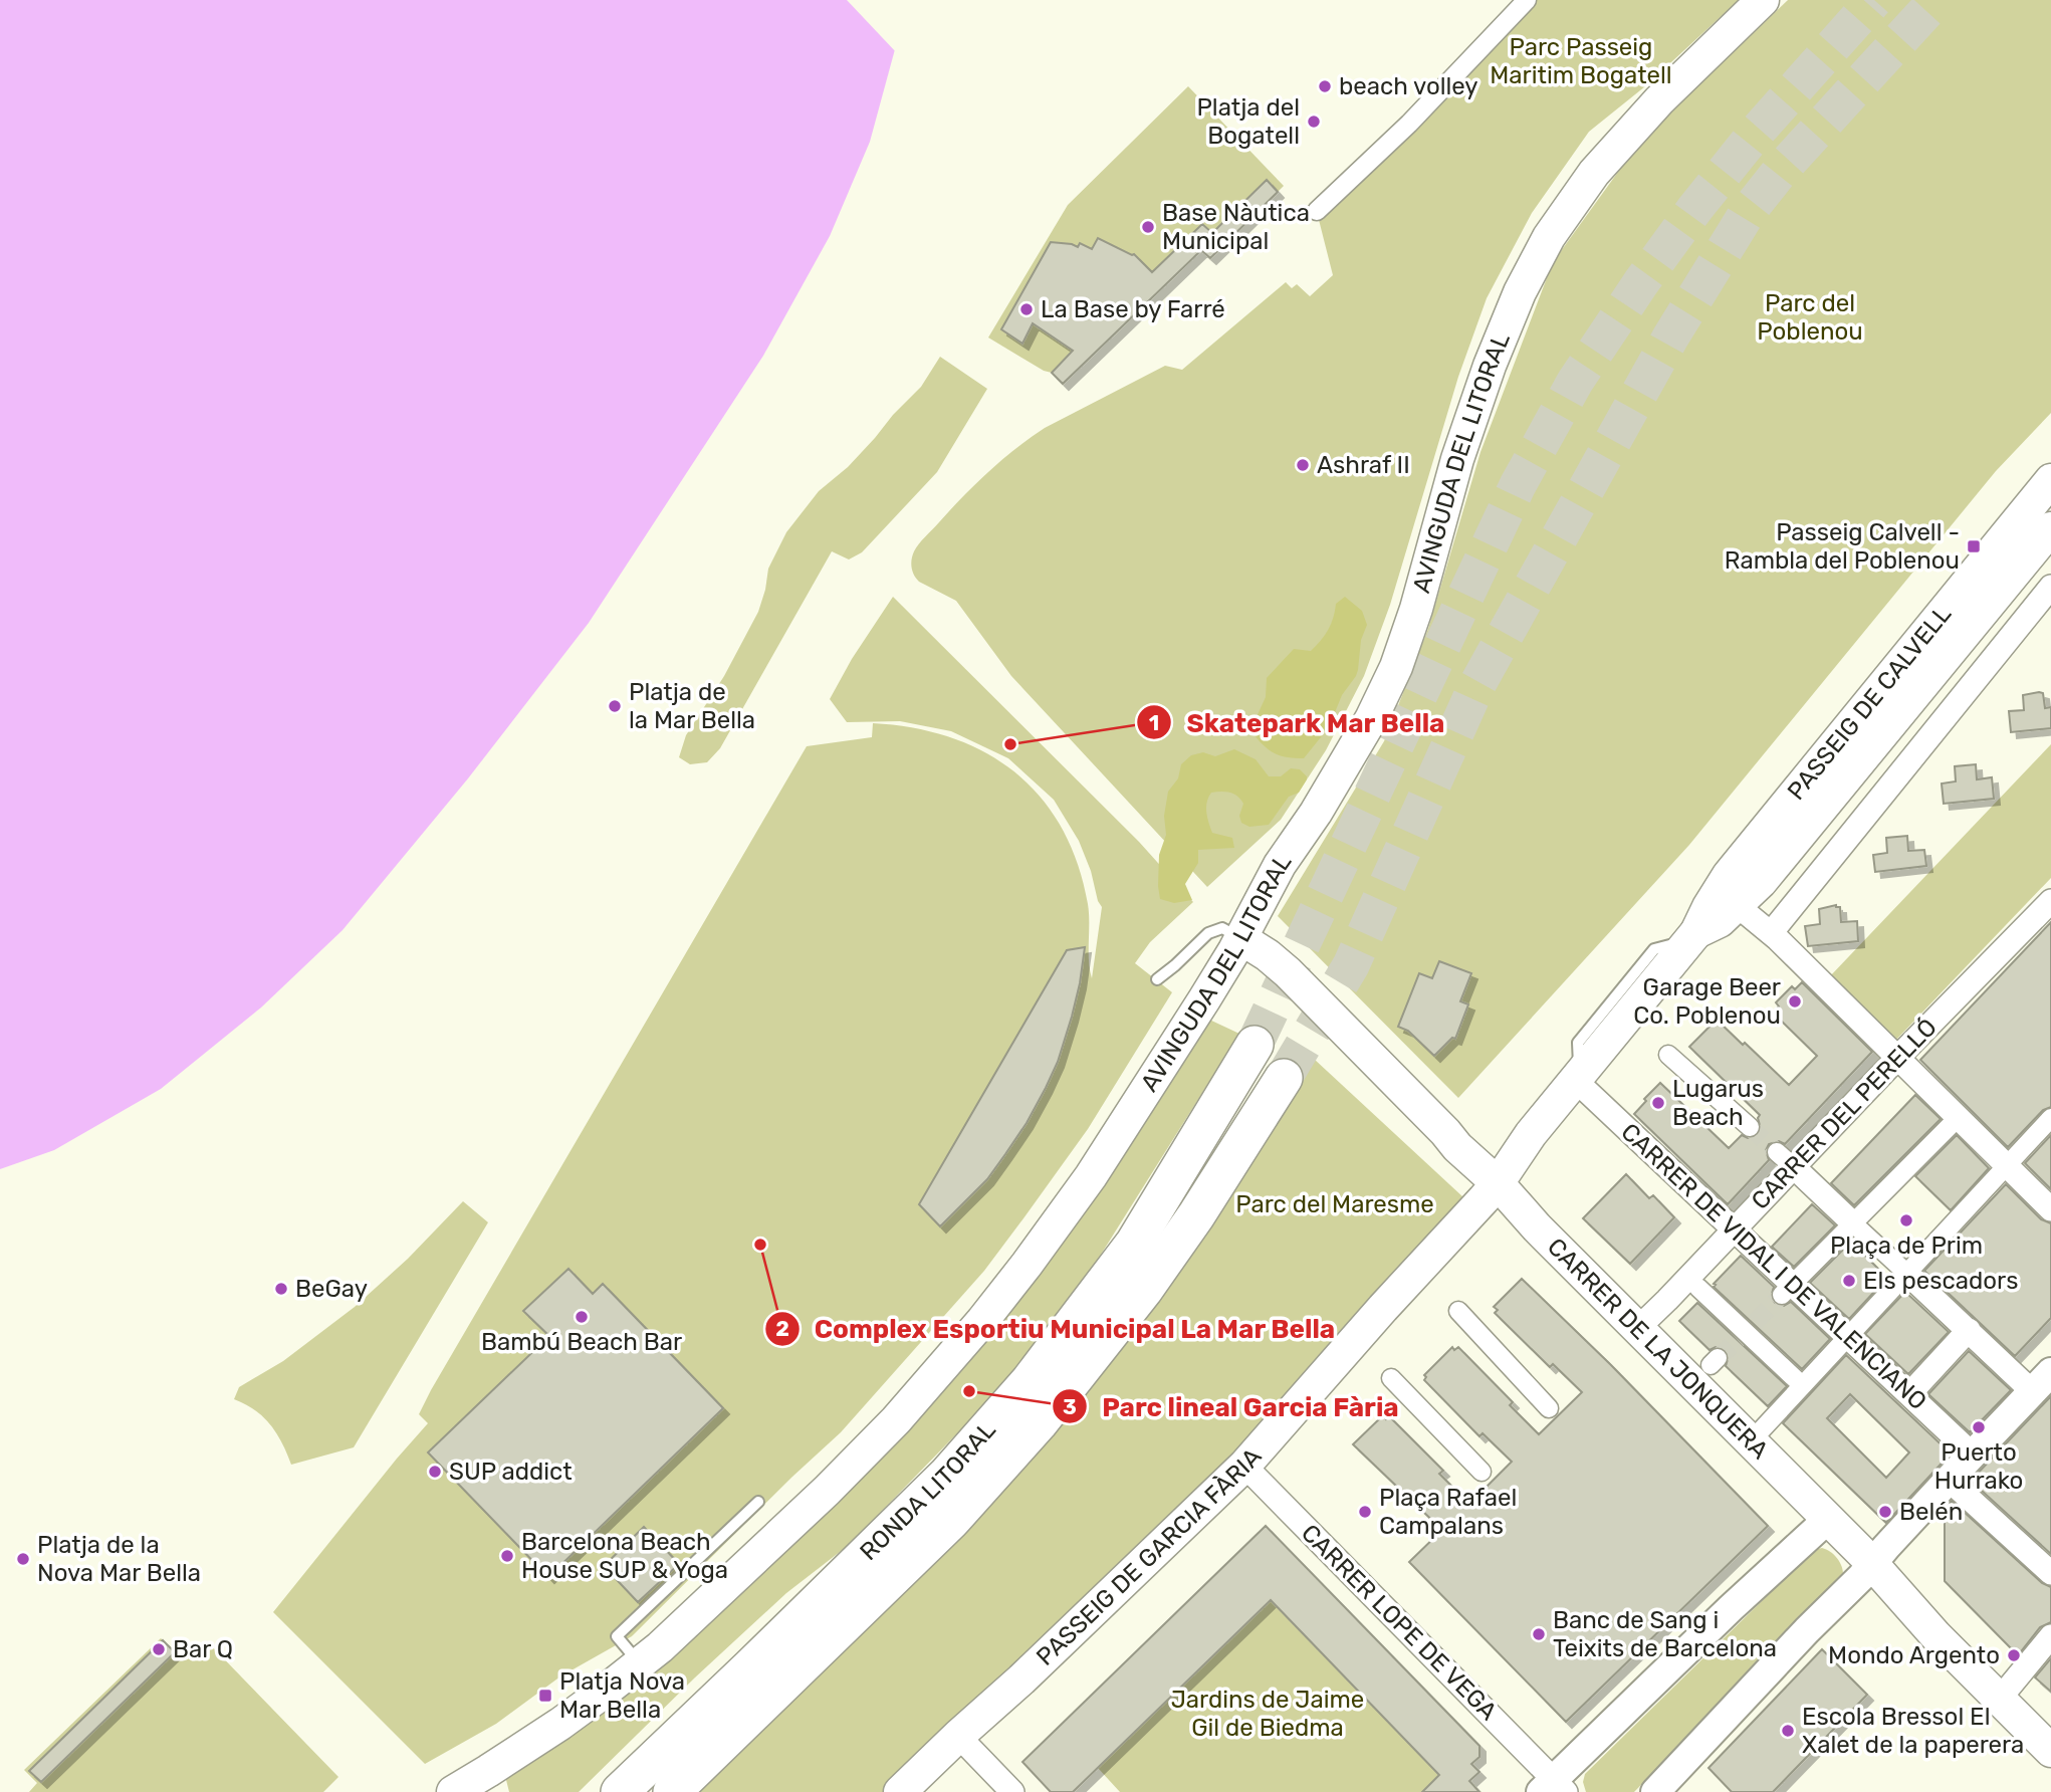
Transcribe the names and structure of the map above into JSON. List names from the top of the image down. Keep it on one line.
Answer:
{"streets":{"highway":["RONDA LITORAL"],"main road":["AVINGUDA DEL LITORAL","PASSEIG DE CALVELL","CARRER DE LA JONQUERA","PASSEIG DE GARCIA FÀRIA"],"street":["CARRER DEL PERELLÓ","CARRER DE VIDAL I DE VALENCIANO","CARRER LOPE DE VEGA"]},"crossings":[["AVINGUDA DEL LITORAL","CARRER DE LA JONQUERA"],["PASSEIG DE CALVELL","CARRER DE VIDAL I DE VALENCIANO"],["PASSEIG DE CALVELL","CARRER DE LA JONQUERA"],["PASSEIG DE CALVELL","PASSEIG DE GARCIA FÀRIA"],["CARRER DEL PERELLÓ","CARRER DE VIDAL I DE VALENCIANO"],["CARRER DEL PERELLÓ","CARRER DE LA JONQUERA"],["CARRER DE LA JONQUERA","PASSEIG DE GARCIA FÀRIA"],["PASSEIG DE GARCIA FÀRIA","CARRER LOPE DE VEGA"]],"parks":["Parc Passeig Maritim Bogatell","Parc del Poblenou","Parc del Maresme","Jardins de Jaime Gil de Biedma"],"places":{"other":["beach volley","Platja del Bogatell","Base Nàutica Municipal","La Base by Farré","Ashraf II","Platja de la Mar Bella","Skatepark Mar Bella","Garage Beer Co. Poblenou","Lugarus Beach","Plaça de Prim","Complex Esportiu Municipal La Mar Bella","Els pescadors","BeGay","Bambú Beach Bar","Parc lineal Garcia Fària","Puerto Hurrako","SUP addict","Plaça Rafael Campalans","Belén","Barcelona Beach House SUP & Yoga","Platja de la Nova Mar Bella","Banc de Sang i Teixits de Barcelona","Bar Q","Mondo Argento","Escola Bressol El Xalet de la paperera"],"transit":["Passeig Calvell - Rambla del Poblenou","Platja Nova Mar Bella"]}}
